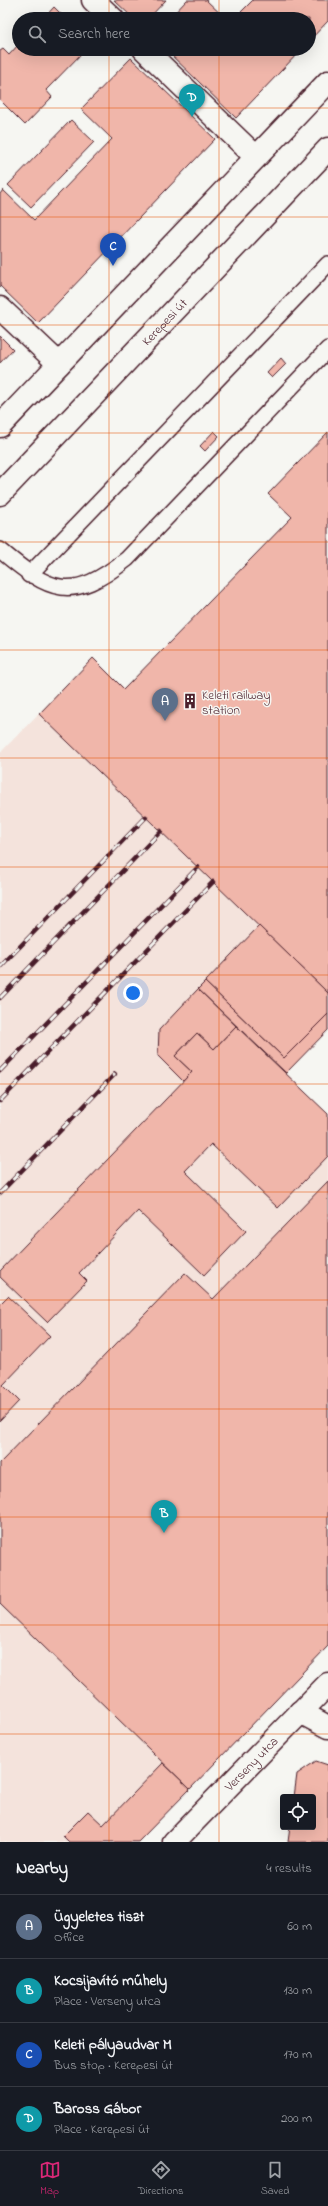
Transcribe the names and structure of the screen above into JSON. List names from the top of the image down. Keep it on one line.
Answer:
{"streets":{"main road":["Kerepesi út","Verseny utca"]},"places":{"building":["Keleti railway station"]},"page":{"search":"Search here","pins":["D","C","A","B"],"heading":["Nearby","4 results"],"list":[{"mark":"A","name":"Ügyeletes tiszt","note":"Office","value":"60 m"},{"mark":"B","name":"Kocsijavító műhely","note":"Place · Verseny utca","value":"130 m"},{"mark":"C","name":"Keleti pályaudvar M","note":"Bus stop · Kerepesi út","value":"170 m"},{"mark":"D","name":"Baross Gábor","note":"Place · Kerepesi út","value":"200 m"}],"nav":["Map","Directions","Saved"]}}
